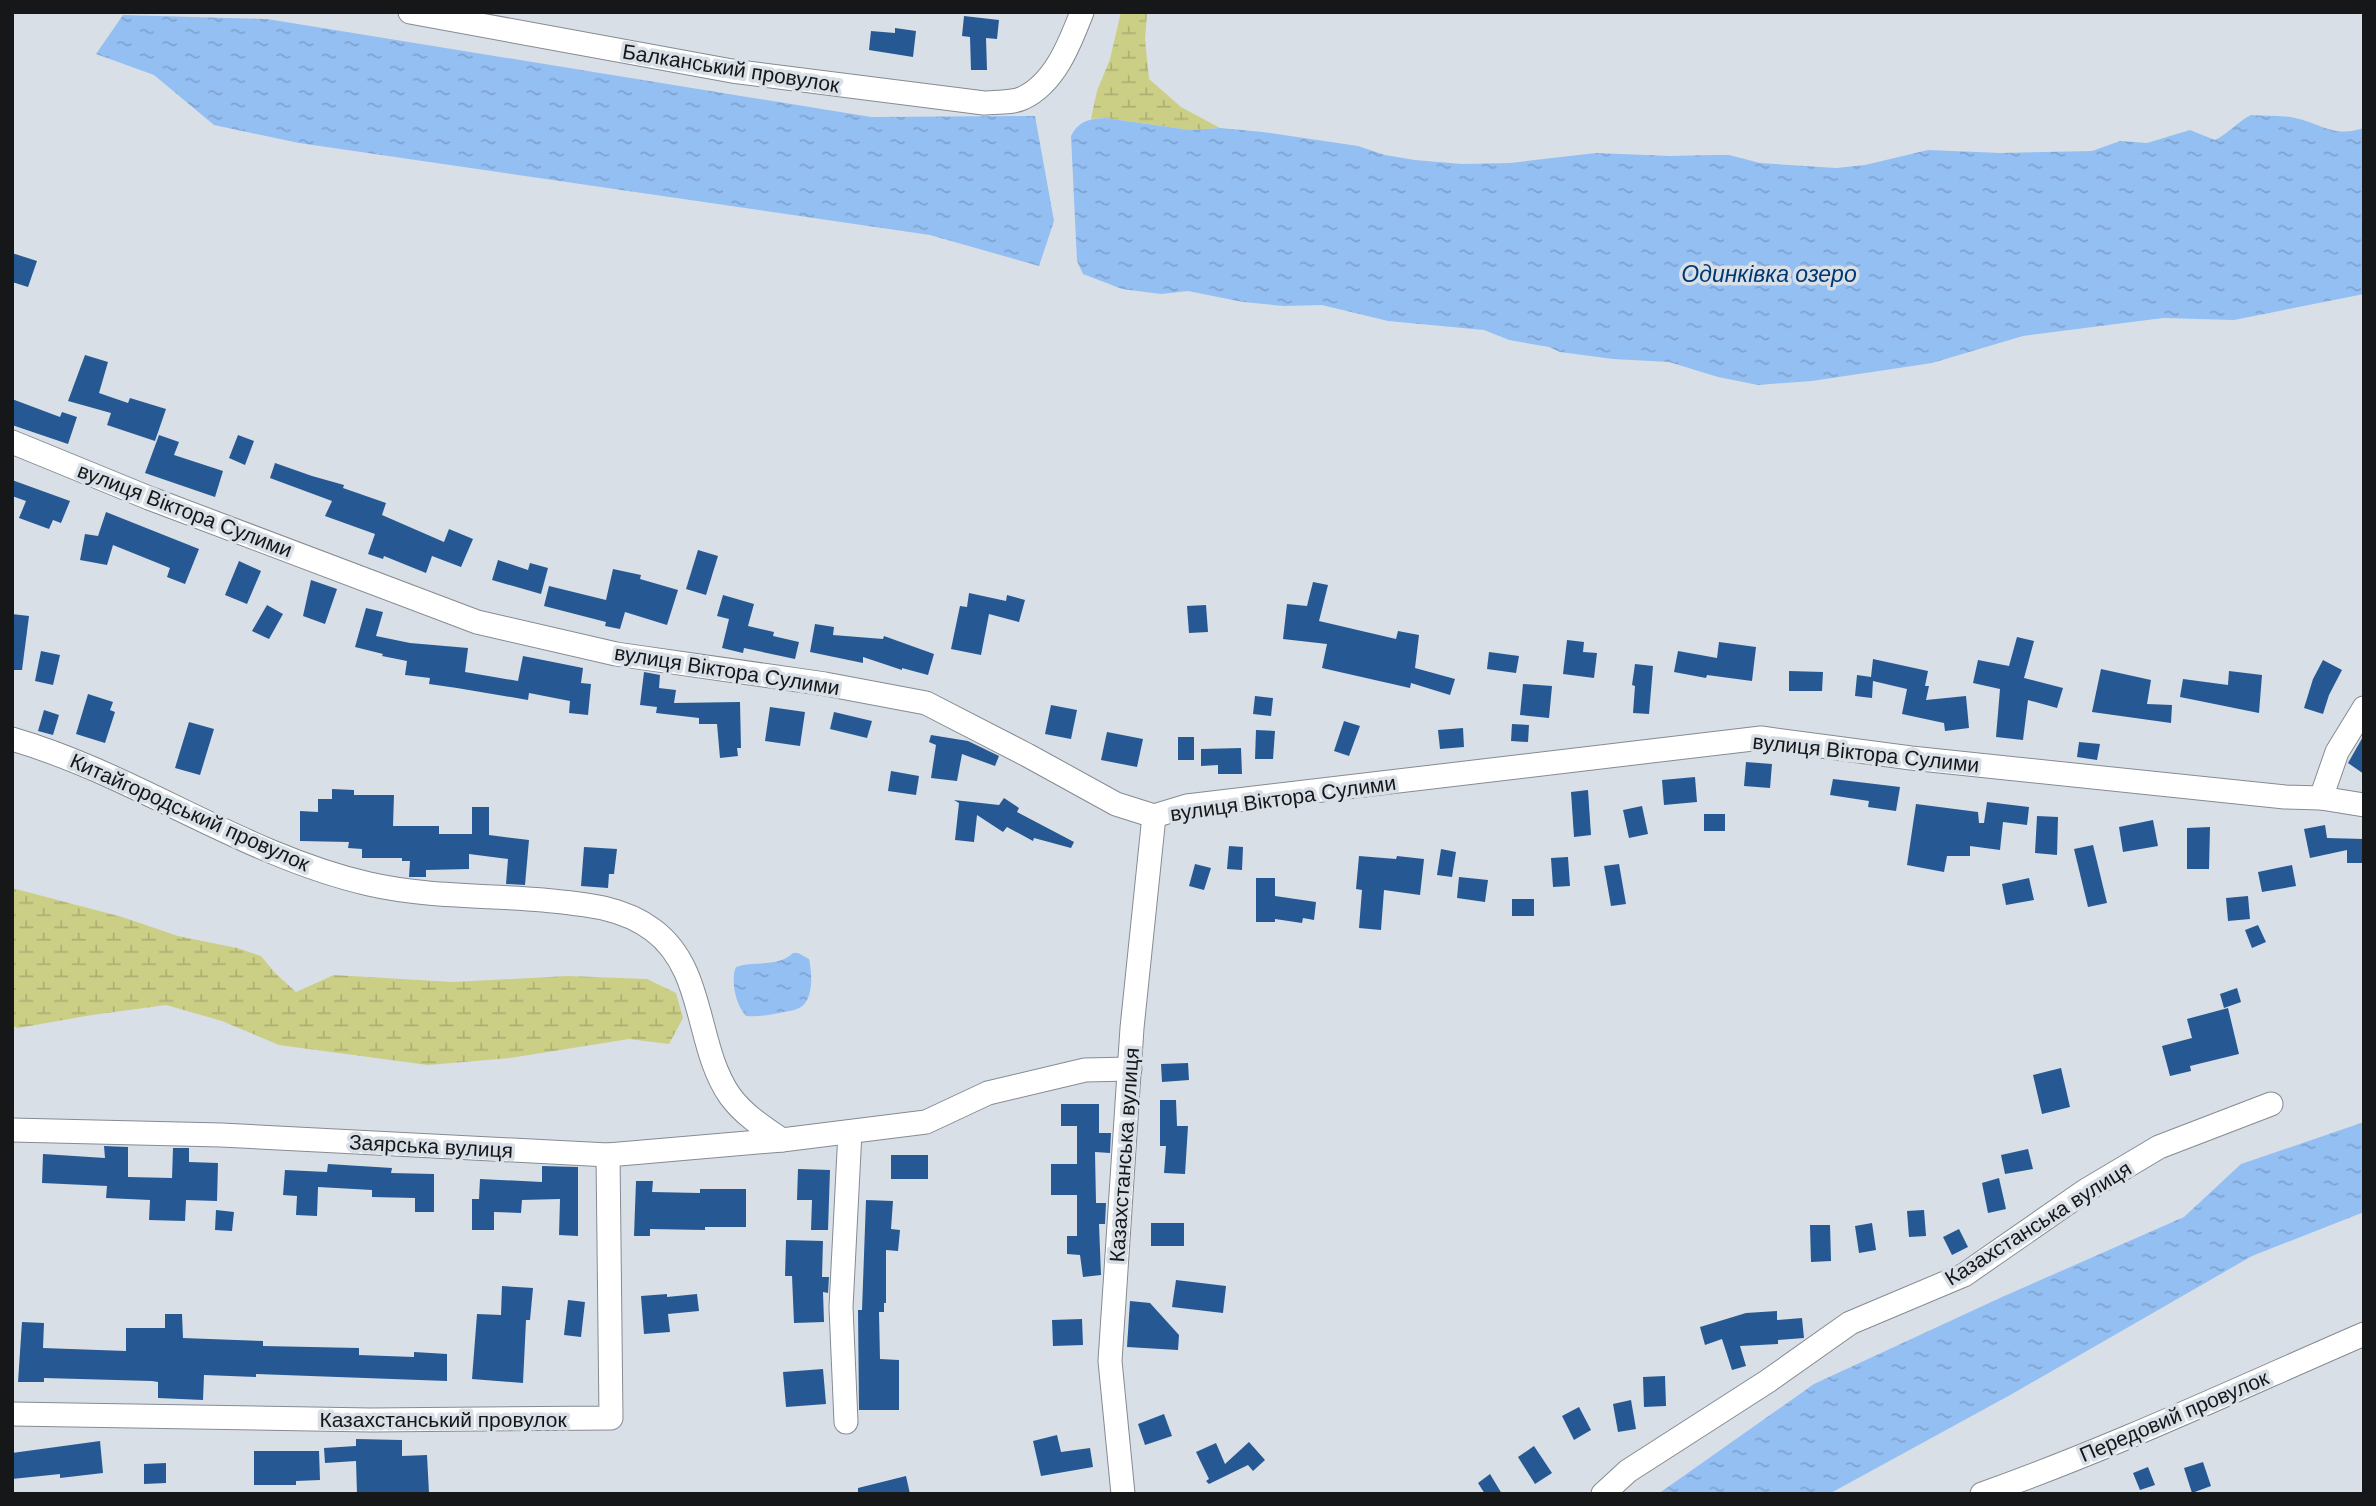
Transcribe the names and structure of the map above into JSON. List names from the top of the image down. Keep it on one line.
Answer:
{"streets":{"street":["Балканський провулок","вулиця Віктора Сулими","Китайгородський провулок","Заярська вулиця","Казахстанська вулиця","Передовий провулок","Казахстанський провулок"]},"crossings":[["вулиця Віктора Сулими","Казахстанська вулиця"],["Китайгородський провулок","Заярська вулиця"],["Заярська вулиця","Казахстанська вулиця"],["Заярська вулиця","Казахстанський провулок"]],"water":["Одинківка озеро"]}
